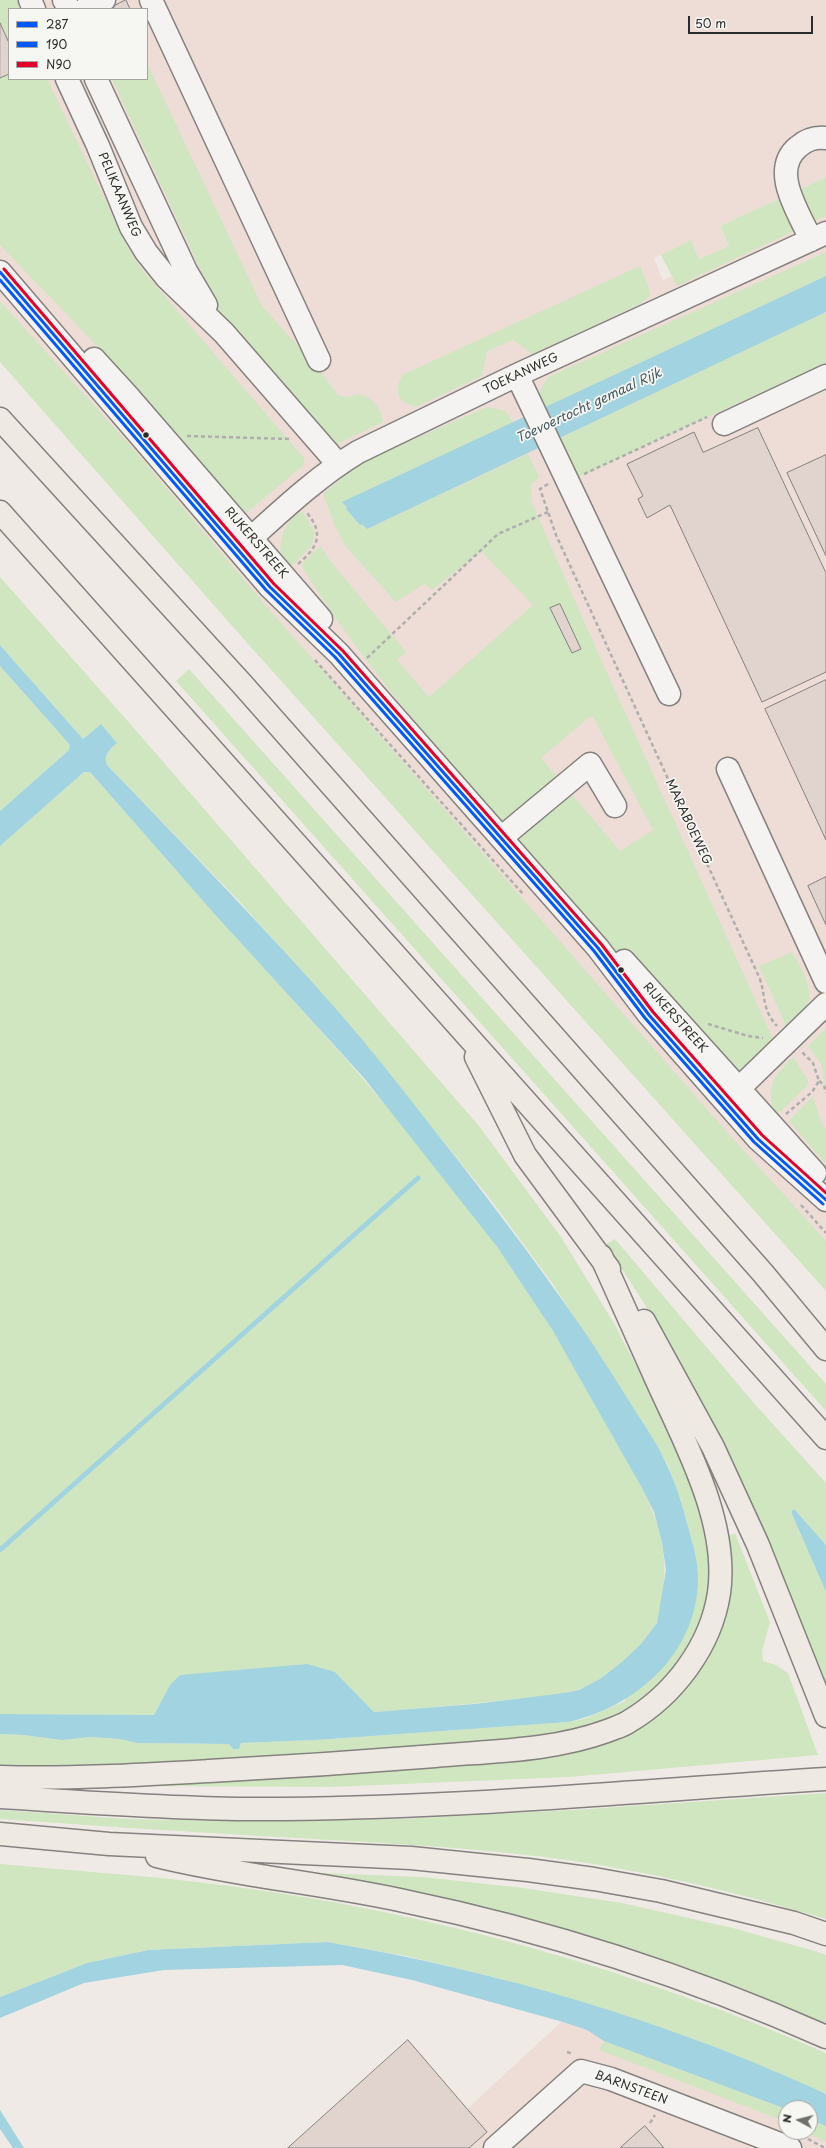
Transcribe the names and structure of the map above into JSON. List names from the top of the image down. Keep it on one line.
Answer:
{"streets":{"street":["PELIKAANWEG","TOEKANWEG","RIJKERSTREEK","BARNSTEEN"],"path":["MARABOEWEG"]},"crossings":[["PELIKAANWEG","TOEKANWEG"],["TOEKANWEG","RIJKERSTREEK"]],"water":["Toevoertocht gemaal Rijk"],"lines":["transit line N90","transit line 287","transit line 190"],"legend":["287","190","N90"],"scale_bar":"50 m","north":"left"}
